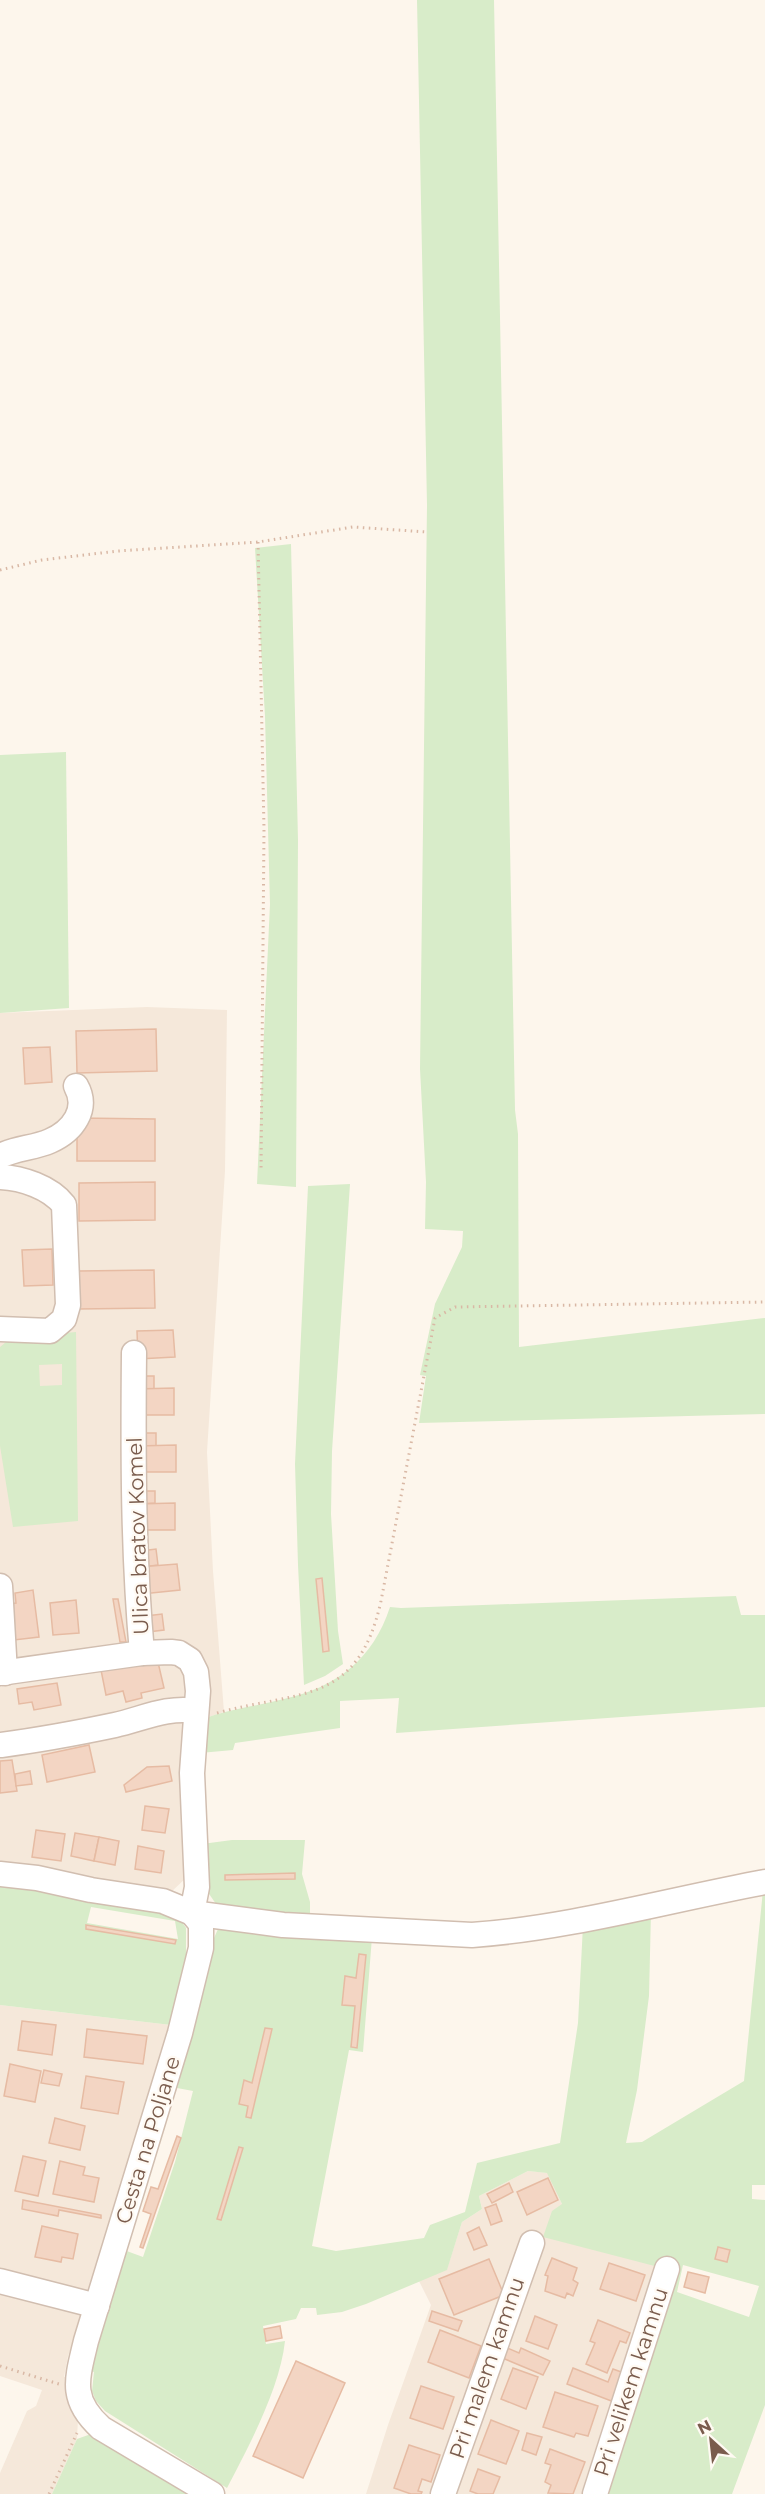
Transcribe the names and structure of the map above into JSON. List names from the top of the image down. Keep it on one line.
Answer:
{"streets":{"street":["Ulica bratov Komel","Cesta na Poljane","Pri malem kamnu","Pri velikem kamnu"]},"north":"top left"}
